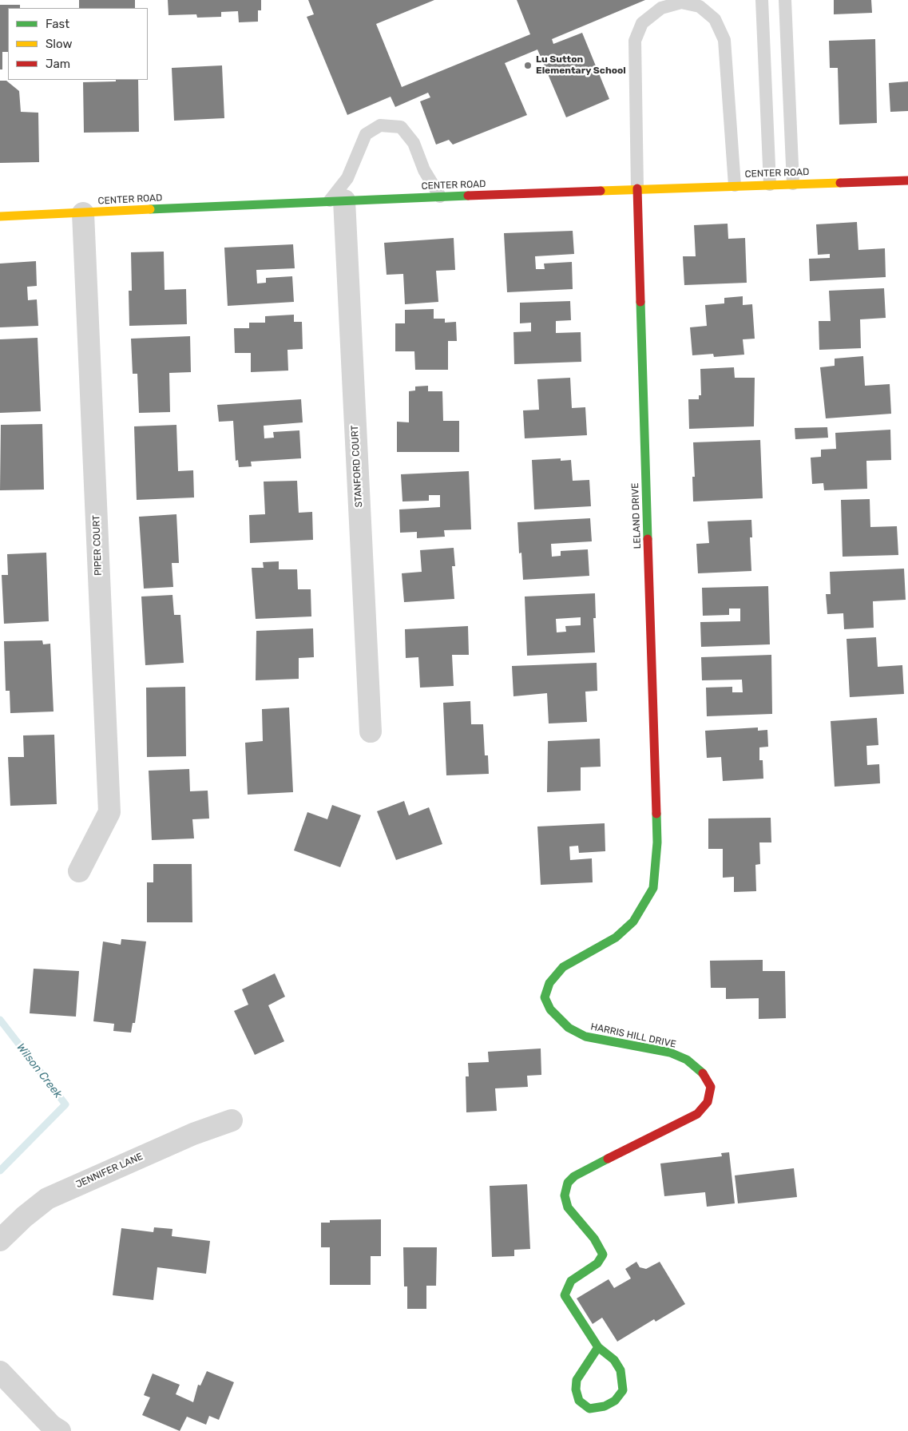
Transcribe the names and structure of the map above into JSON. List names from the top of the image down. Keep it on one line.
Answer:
{"streets":{"street":["CENTER ROAD","STANFORD COURT","LELAND DRIVE","PIPER COURT","HARRIS HILL DRIVE","JENNIFER LANE"]},"crossings":[["CENTER ROAD","STANFORD COURT"],["CENTER ROAD","LELAND DRIVE"],["CENTER ROAD","PIPER COURT"],["LELAND DRIVE","HARRIS HILL DRIVE"]],"water":["Wilson Creek"],"places":["Lu Sutton Elementary School"],"legend":["Fast","Slow","Jam"]}
